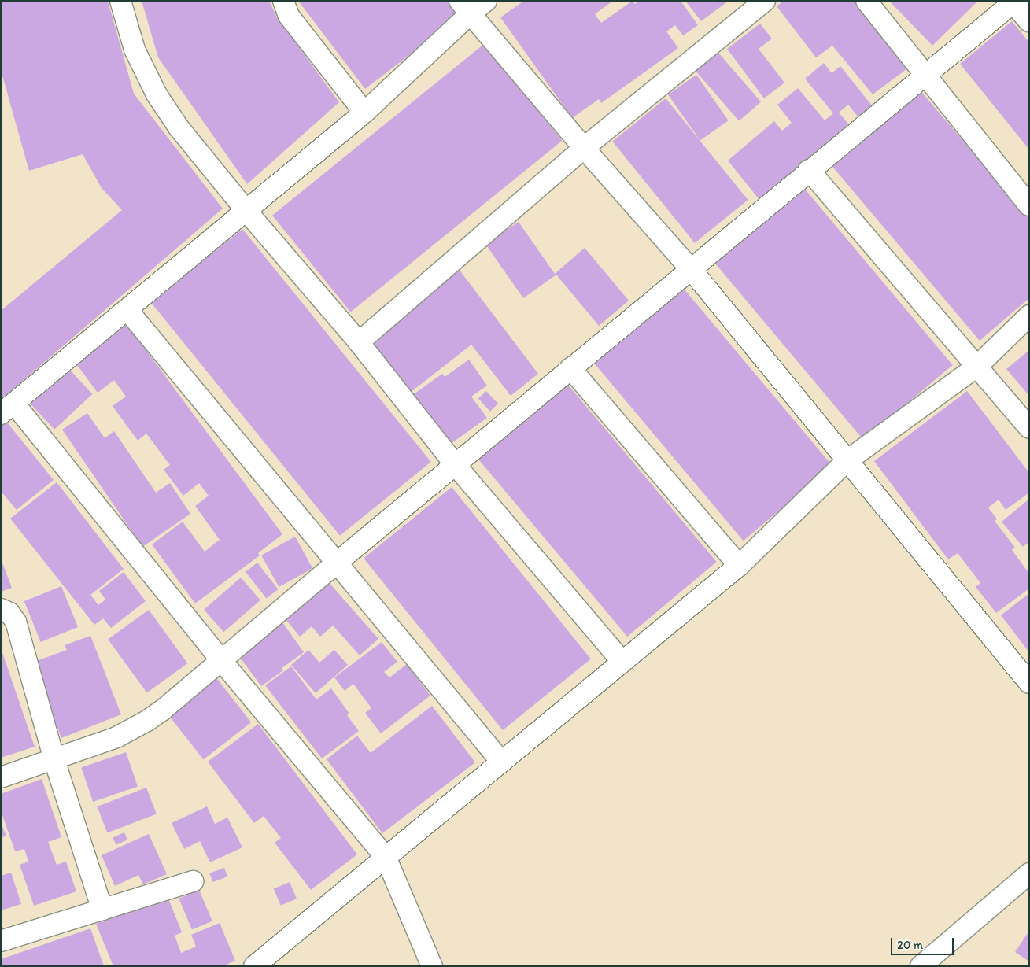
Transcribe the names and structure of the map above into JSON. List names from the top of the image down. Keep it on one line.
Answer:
{"scale_bar":"20 m"}
